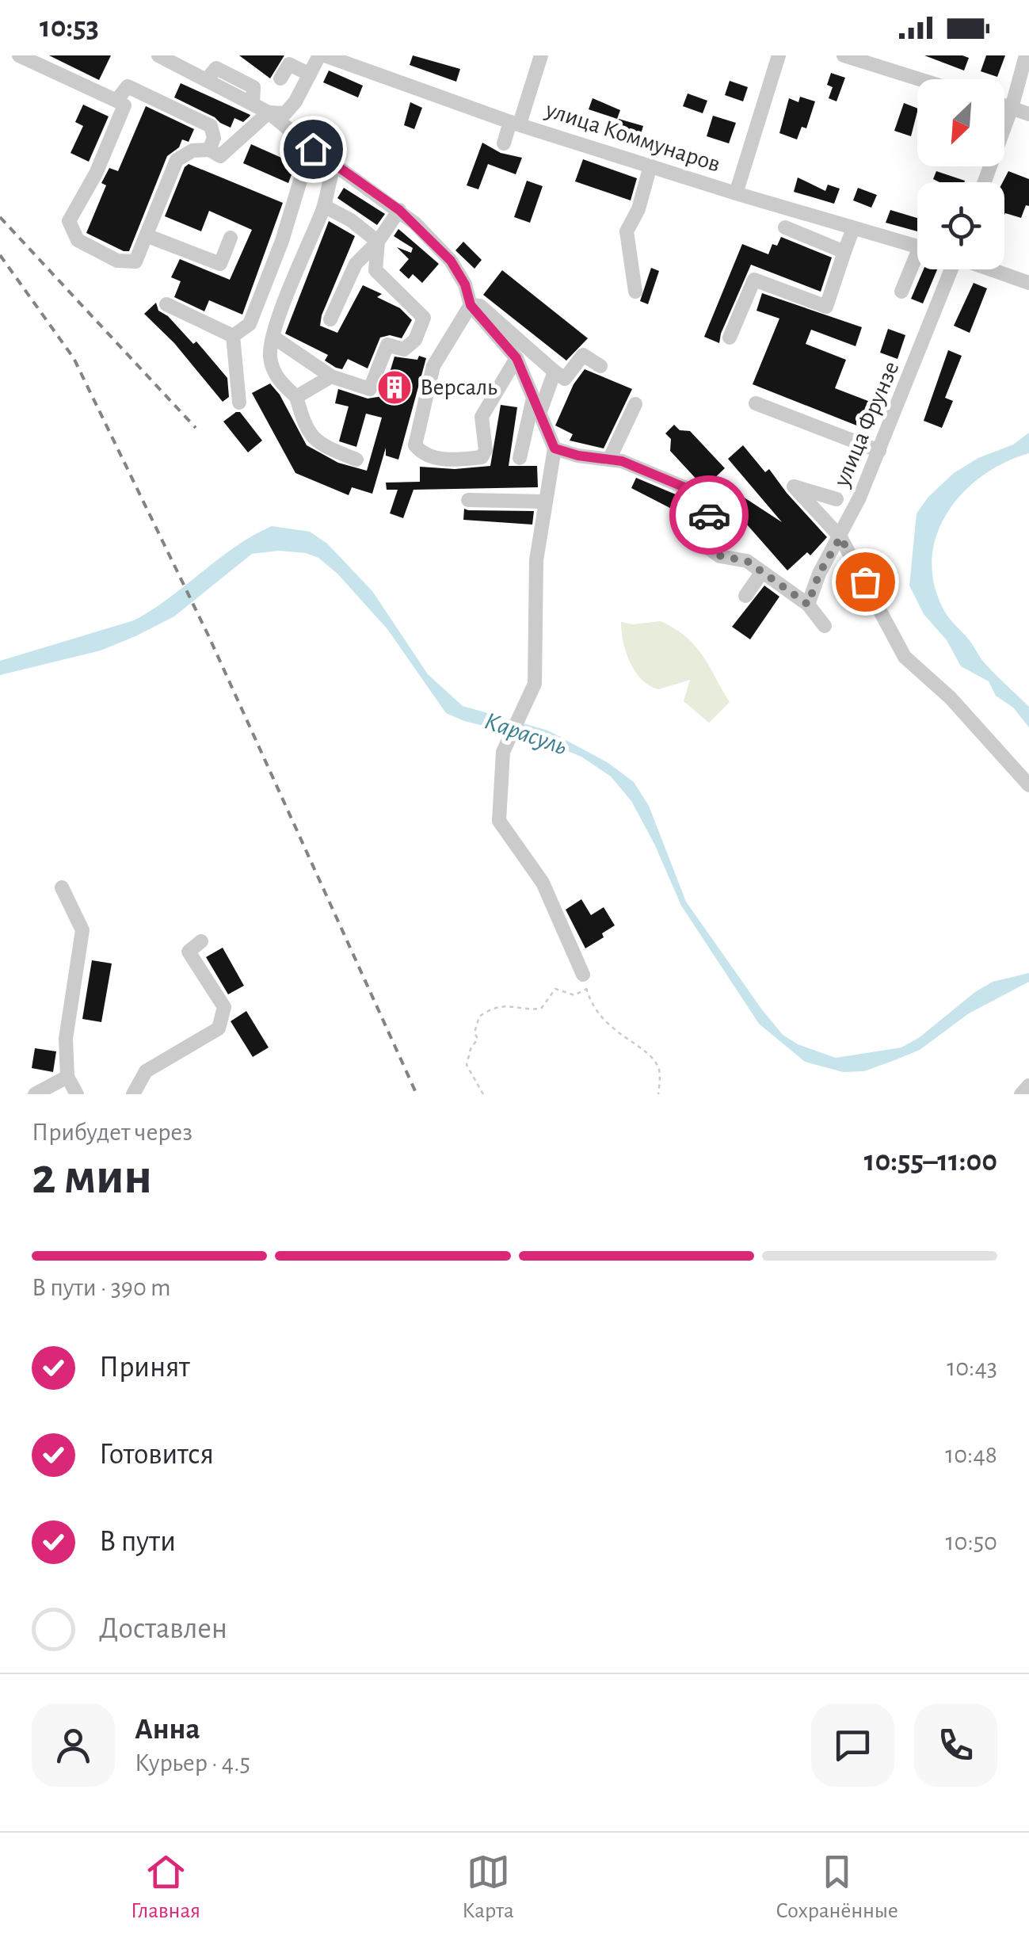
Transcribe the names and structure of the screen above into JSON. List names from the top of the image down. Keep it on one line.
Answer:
{"streets":{"street":["улица Коммунаров","улица Фрунзе"]},"water":["Карасуль"],"places":{"building":["Версаль"]},"north":"bottom left","page":{"status":"10:53","heading":["2 мин","Прибудет через","10:55–11:00"],"panel":["Анна","Курьер · 4.5"],"bar":"В пути · 390 m","list":[["Принят","10:43"],["Готовится","10:48"],["В пути","10:50"],"Доставлен"],"tabs":["Главная","Карта","Сохранённые"]}}
